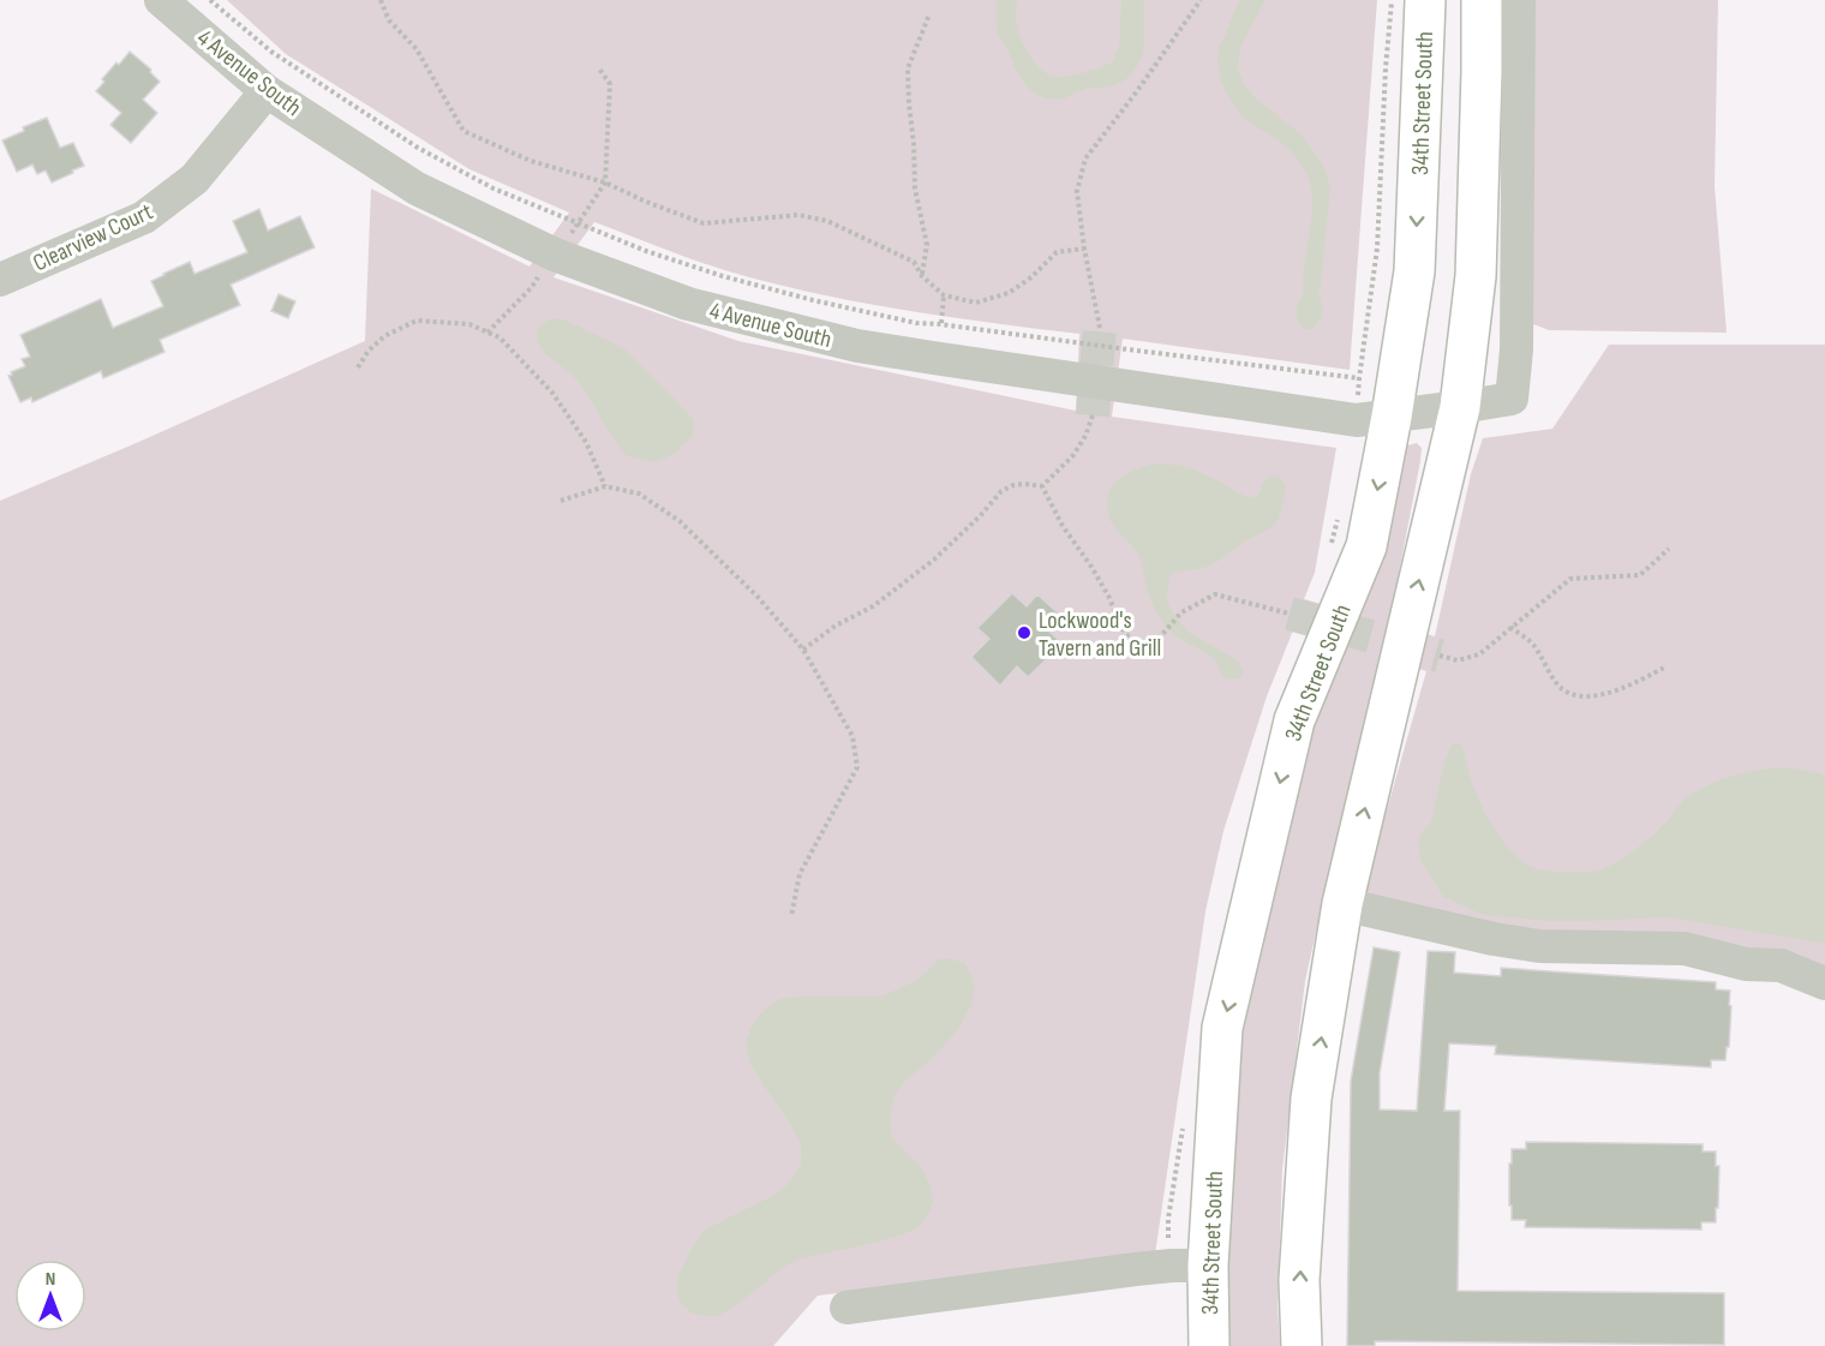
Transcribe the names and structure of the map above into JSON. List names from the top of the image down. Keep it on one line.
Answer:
{"streets":{"main road":["34th Street South"],"street":["4 Avenue South","Clearview Court"]},"crossings":[["4 Avenue South","34th Street South"],["4 Avenue South","Clearview Court"]],"places":["Lockwood's Tavern and Grill"],"north":"top"}
